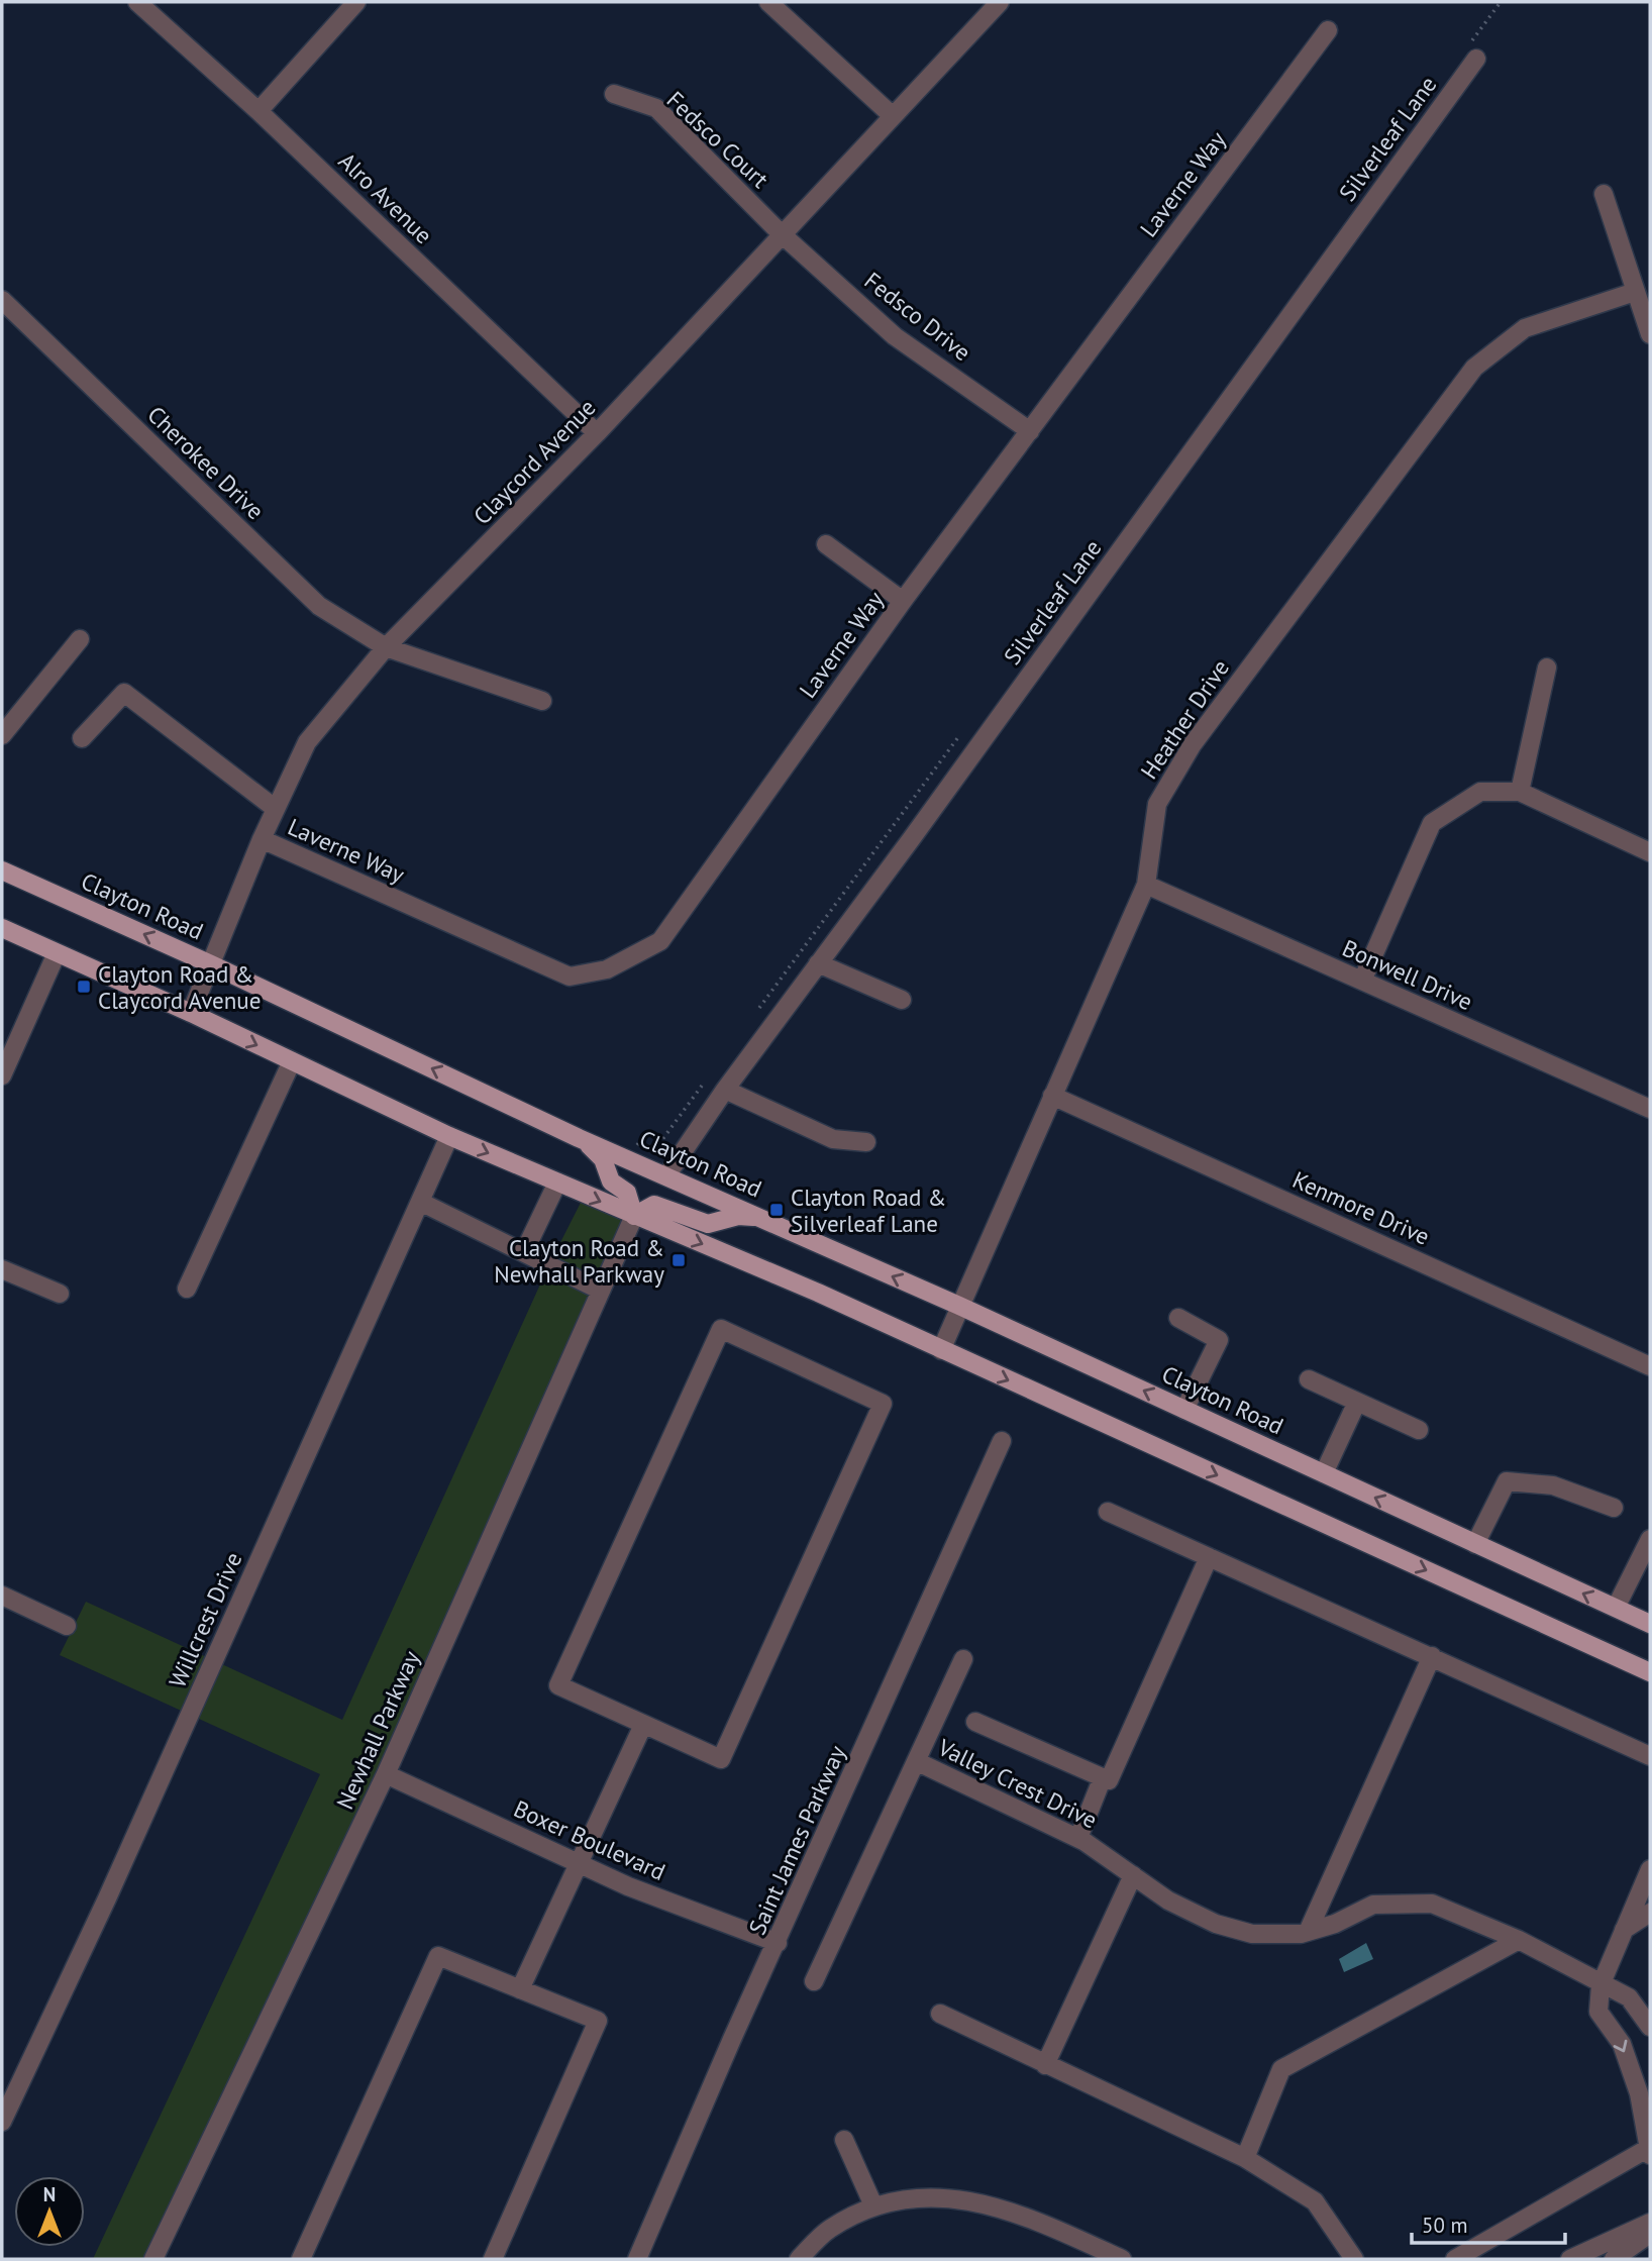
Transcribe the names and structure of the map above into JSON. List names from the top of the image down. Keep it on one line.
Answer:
{"streets":{"main road":["Clayton Road"],"street":["Silverleaf Lane","Fedsco Court","Laverne Way","Alro Avenue","Fedsco Drive","Claycord Avenue","Cherokee Drive","Heather Drive","Bonwell Drive","Kenmore Drive","Willcrest Drive","Newhall Parkway","Valley Crest Drive","Boxer Boulevard","Saint James Parkway"]},"crossings":[["Silverleaf Lane","Clayton Road"],["Fedsco Court","Fedsco Drive"],["Fedsco Court","Claycord Avenue"],["Laverne Way","Fedsco Drive"],["Laverne Way","Claycord Avenue"],["Alro Avenue","Claycord Avenue"],["Fedsco Drive","Claycord Avenue"],["Claycord Avenue","Cherokee Drive"],["Claycord Avenue","Clayton Road"],["Heather Drive","Clayton Road"],["Heather Drive","Bonwell Drive"],["Heather Drive","Kenmore Drive"],["Newhall Parkway","Boxer Boulevard"],["Boxer Boulevard","Saint James Parkway"]],"places":{"transit":["Clayton Road & Claycord Avenue","Clayton Road & Silverleaf Lane","Clayton Road & Newhall Parkway"]},"scale_bar":"50 m","north":"top"}
